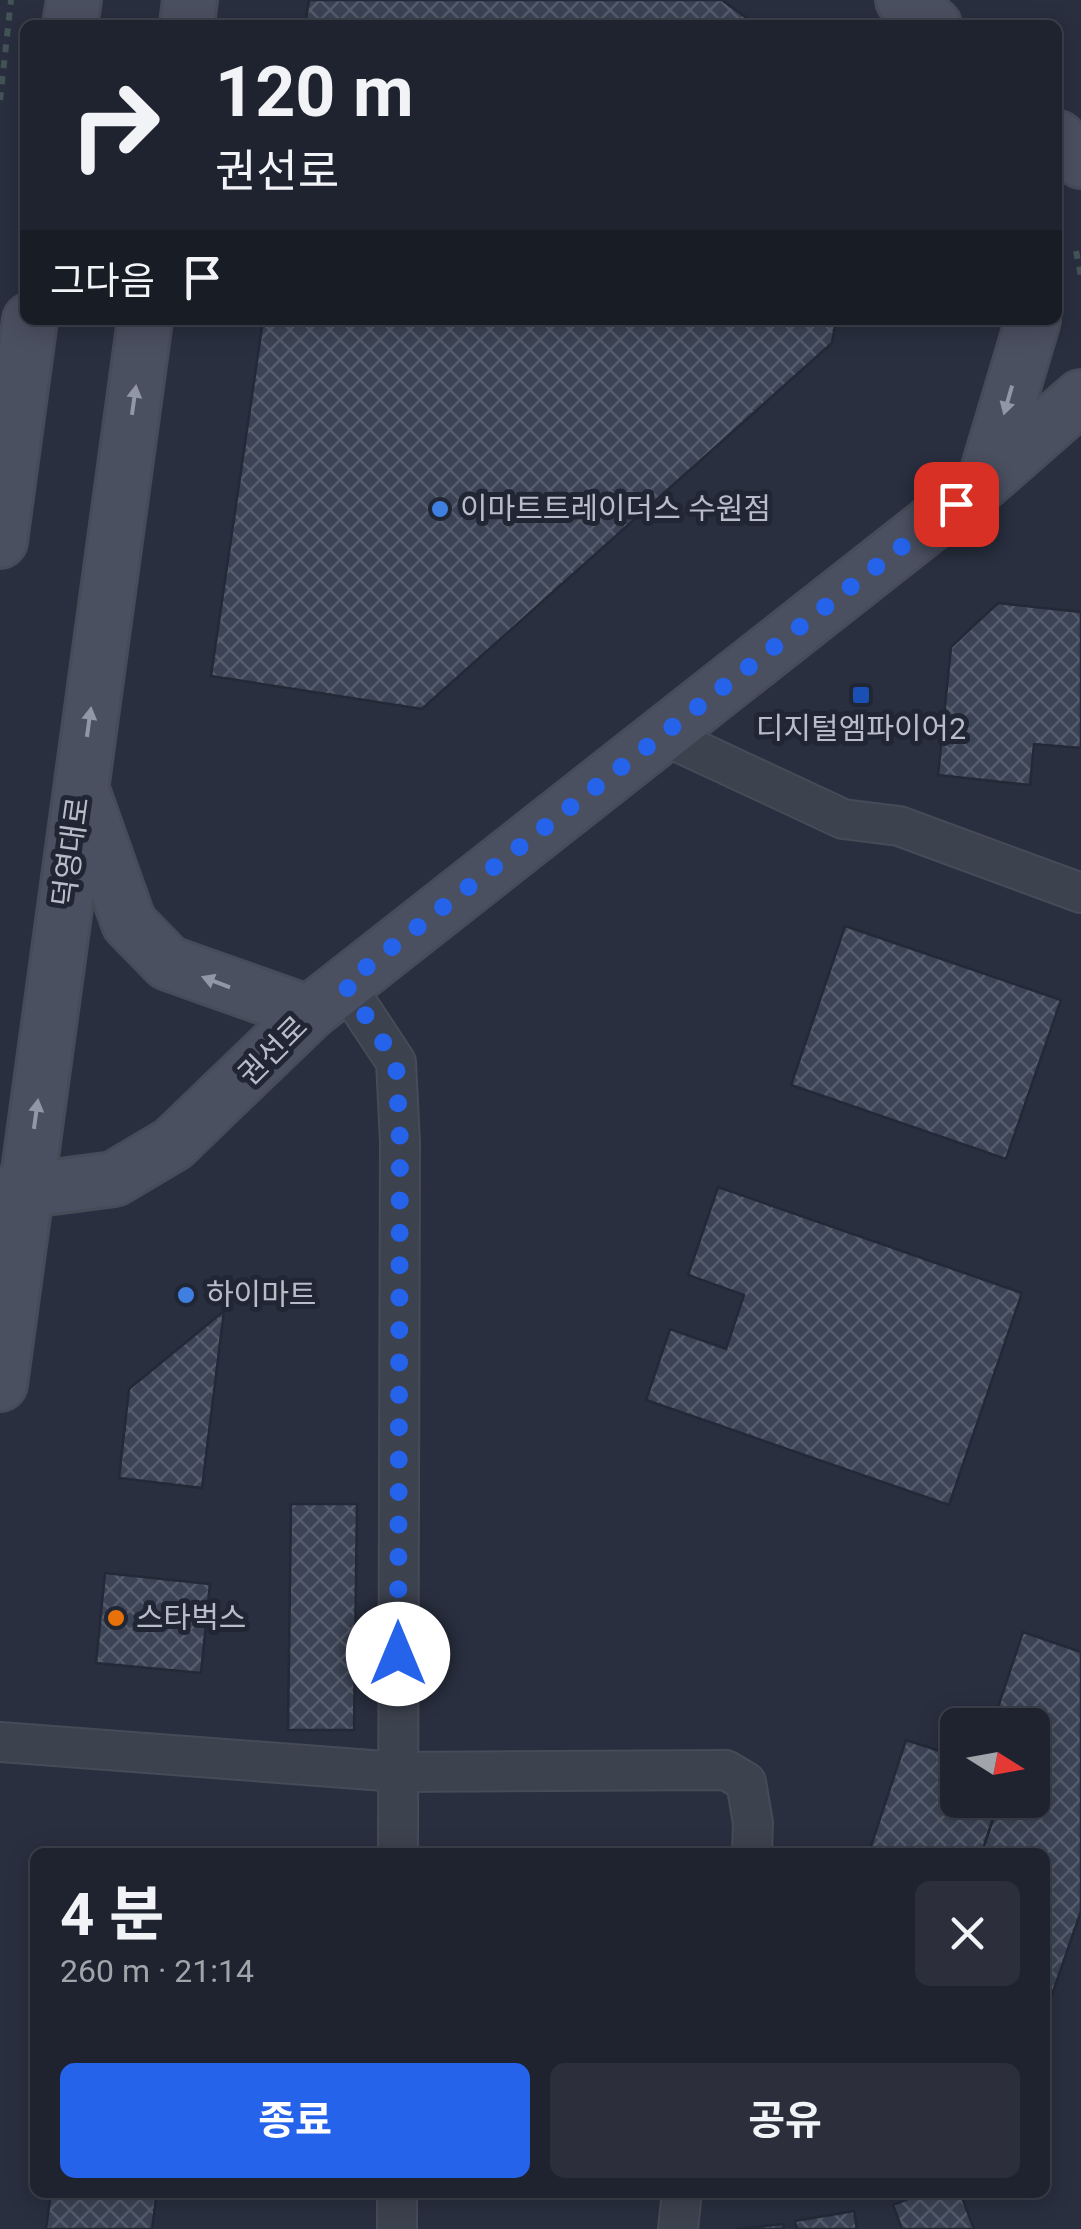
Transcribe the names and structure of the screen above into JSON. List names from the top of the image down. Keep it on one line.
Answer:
{"streets":{"street":["덕영대로","권선로"]},"crossings":[["덕영대로","권선로"]],"places":{"other":["이마트트레이더스 수원점","하이마트","스타벅스"],"transit":["디지털엠파이어2"]},"north":"right","page":{"turn":["120 m","권선로"],"then":"그다음","heading":["4 분","260 m · 21:14"],"buttons":["종료","공유"]}}
